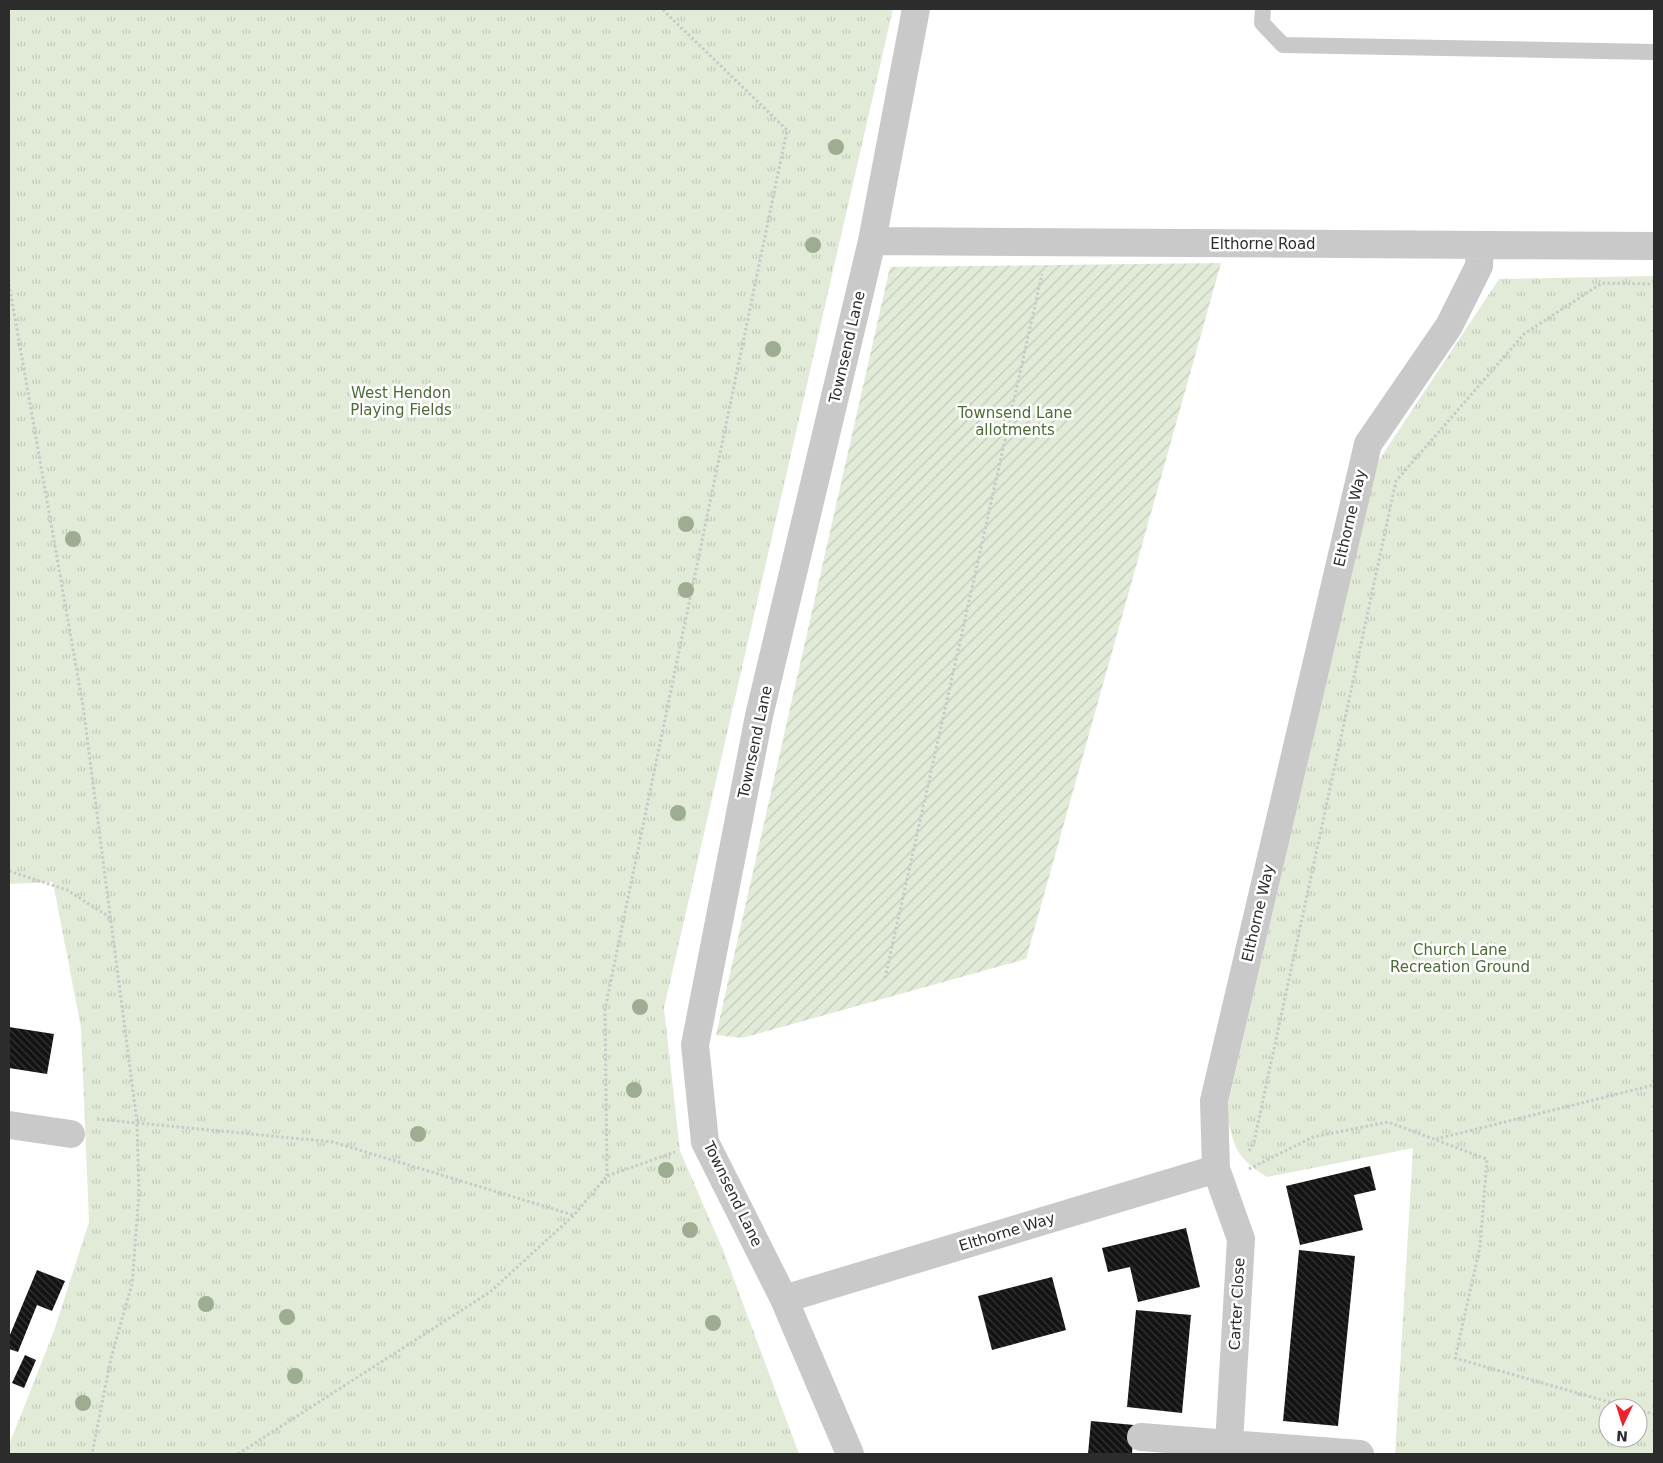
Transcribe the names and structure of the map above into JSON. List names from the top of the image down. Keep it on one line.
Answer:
{"streets":{"street":["Elthorne Road","Townsend Lane","Elthorne Way","Carter Close"]},"crossings":[["Elthorne Road","Townsend Lane"],["Elthorne Road","Elthorne Way"],["Townsend Lane","Elthorne Way"],["Elthorne Way","Carter Close"]],"parks":["West Hendon Playing Fields","Townsend Lane allotments","Church Lane Recreation Ground"],"north":"bottom"}
